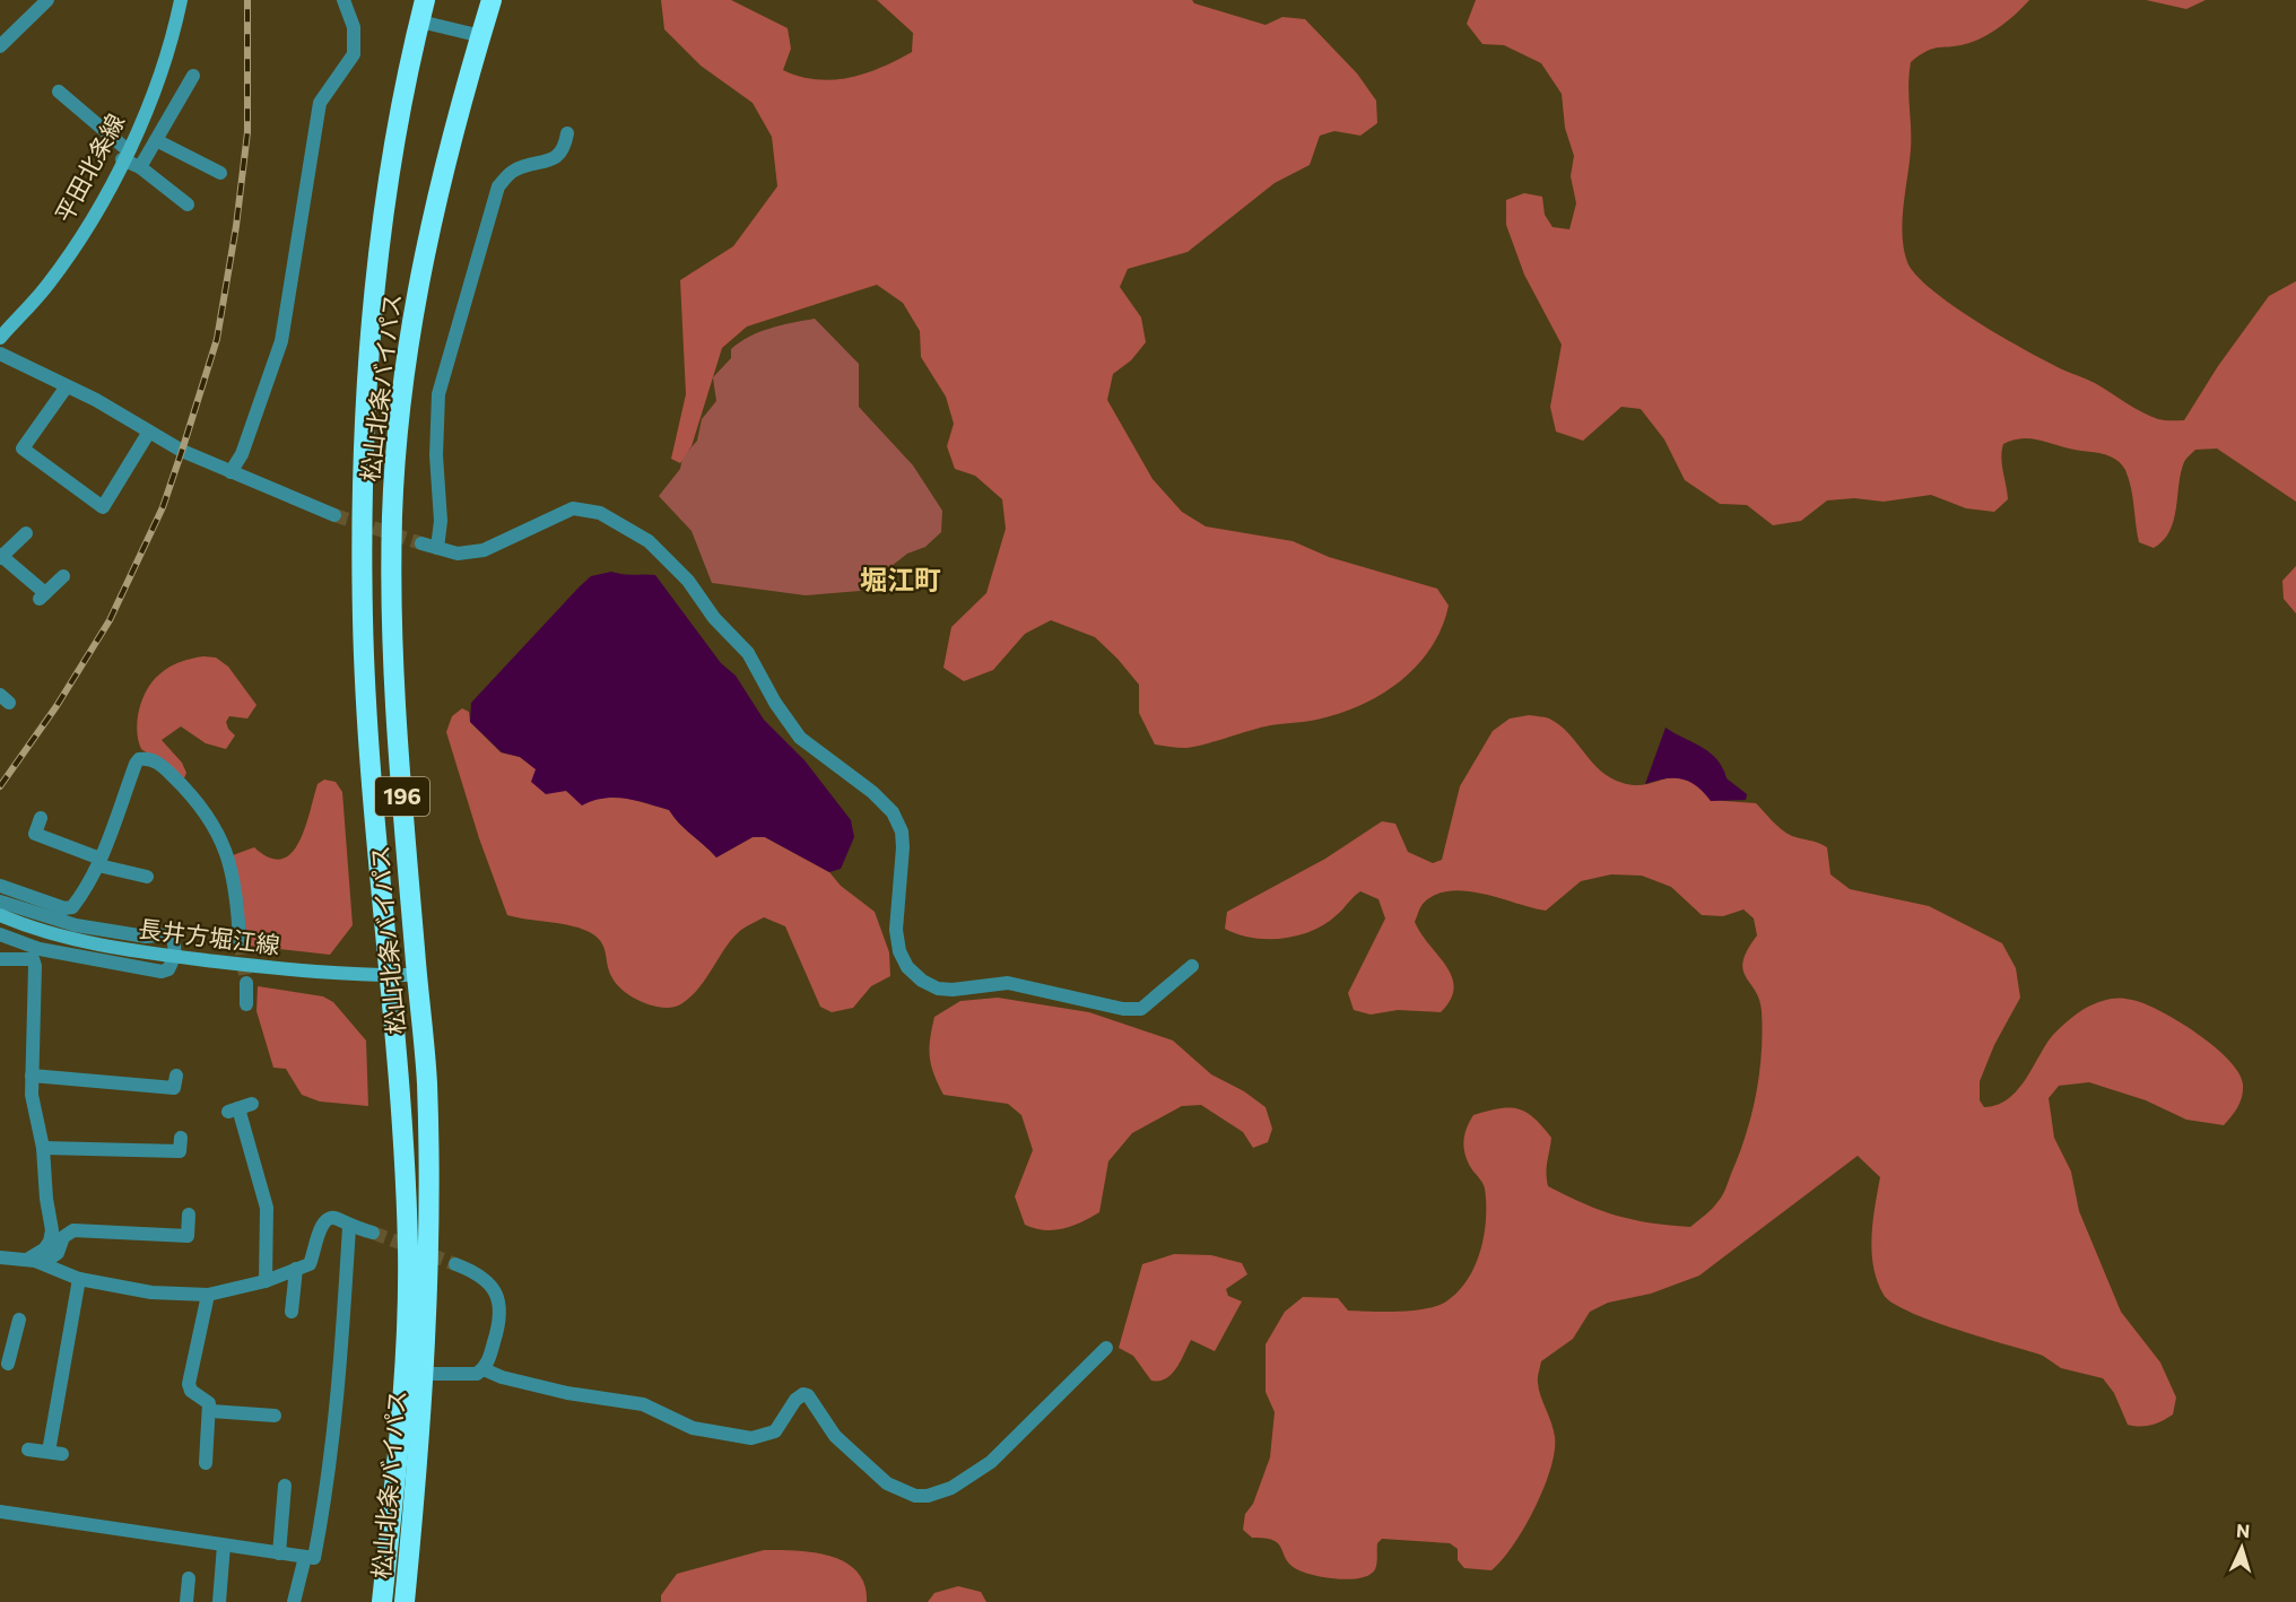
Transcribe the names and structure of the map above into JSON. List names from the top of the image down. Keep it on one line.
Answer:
{"streets":{"highway":["松山北条バイパス","196"],"main road":["平田北条線","長井方堀江線"]},"crossings":[["松山北条バイパス","長井方堀江線"]],"districts":["堀江町"],"north":"top"}
